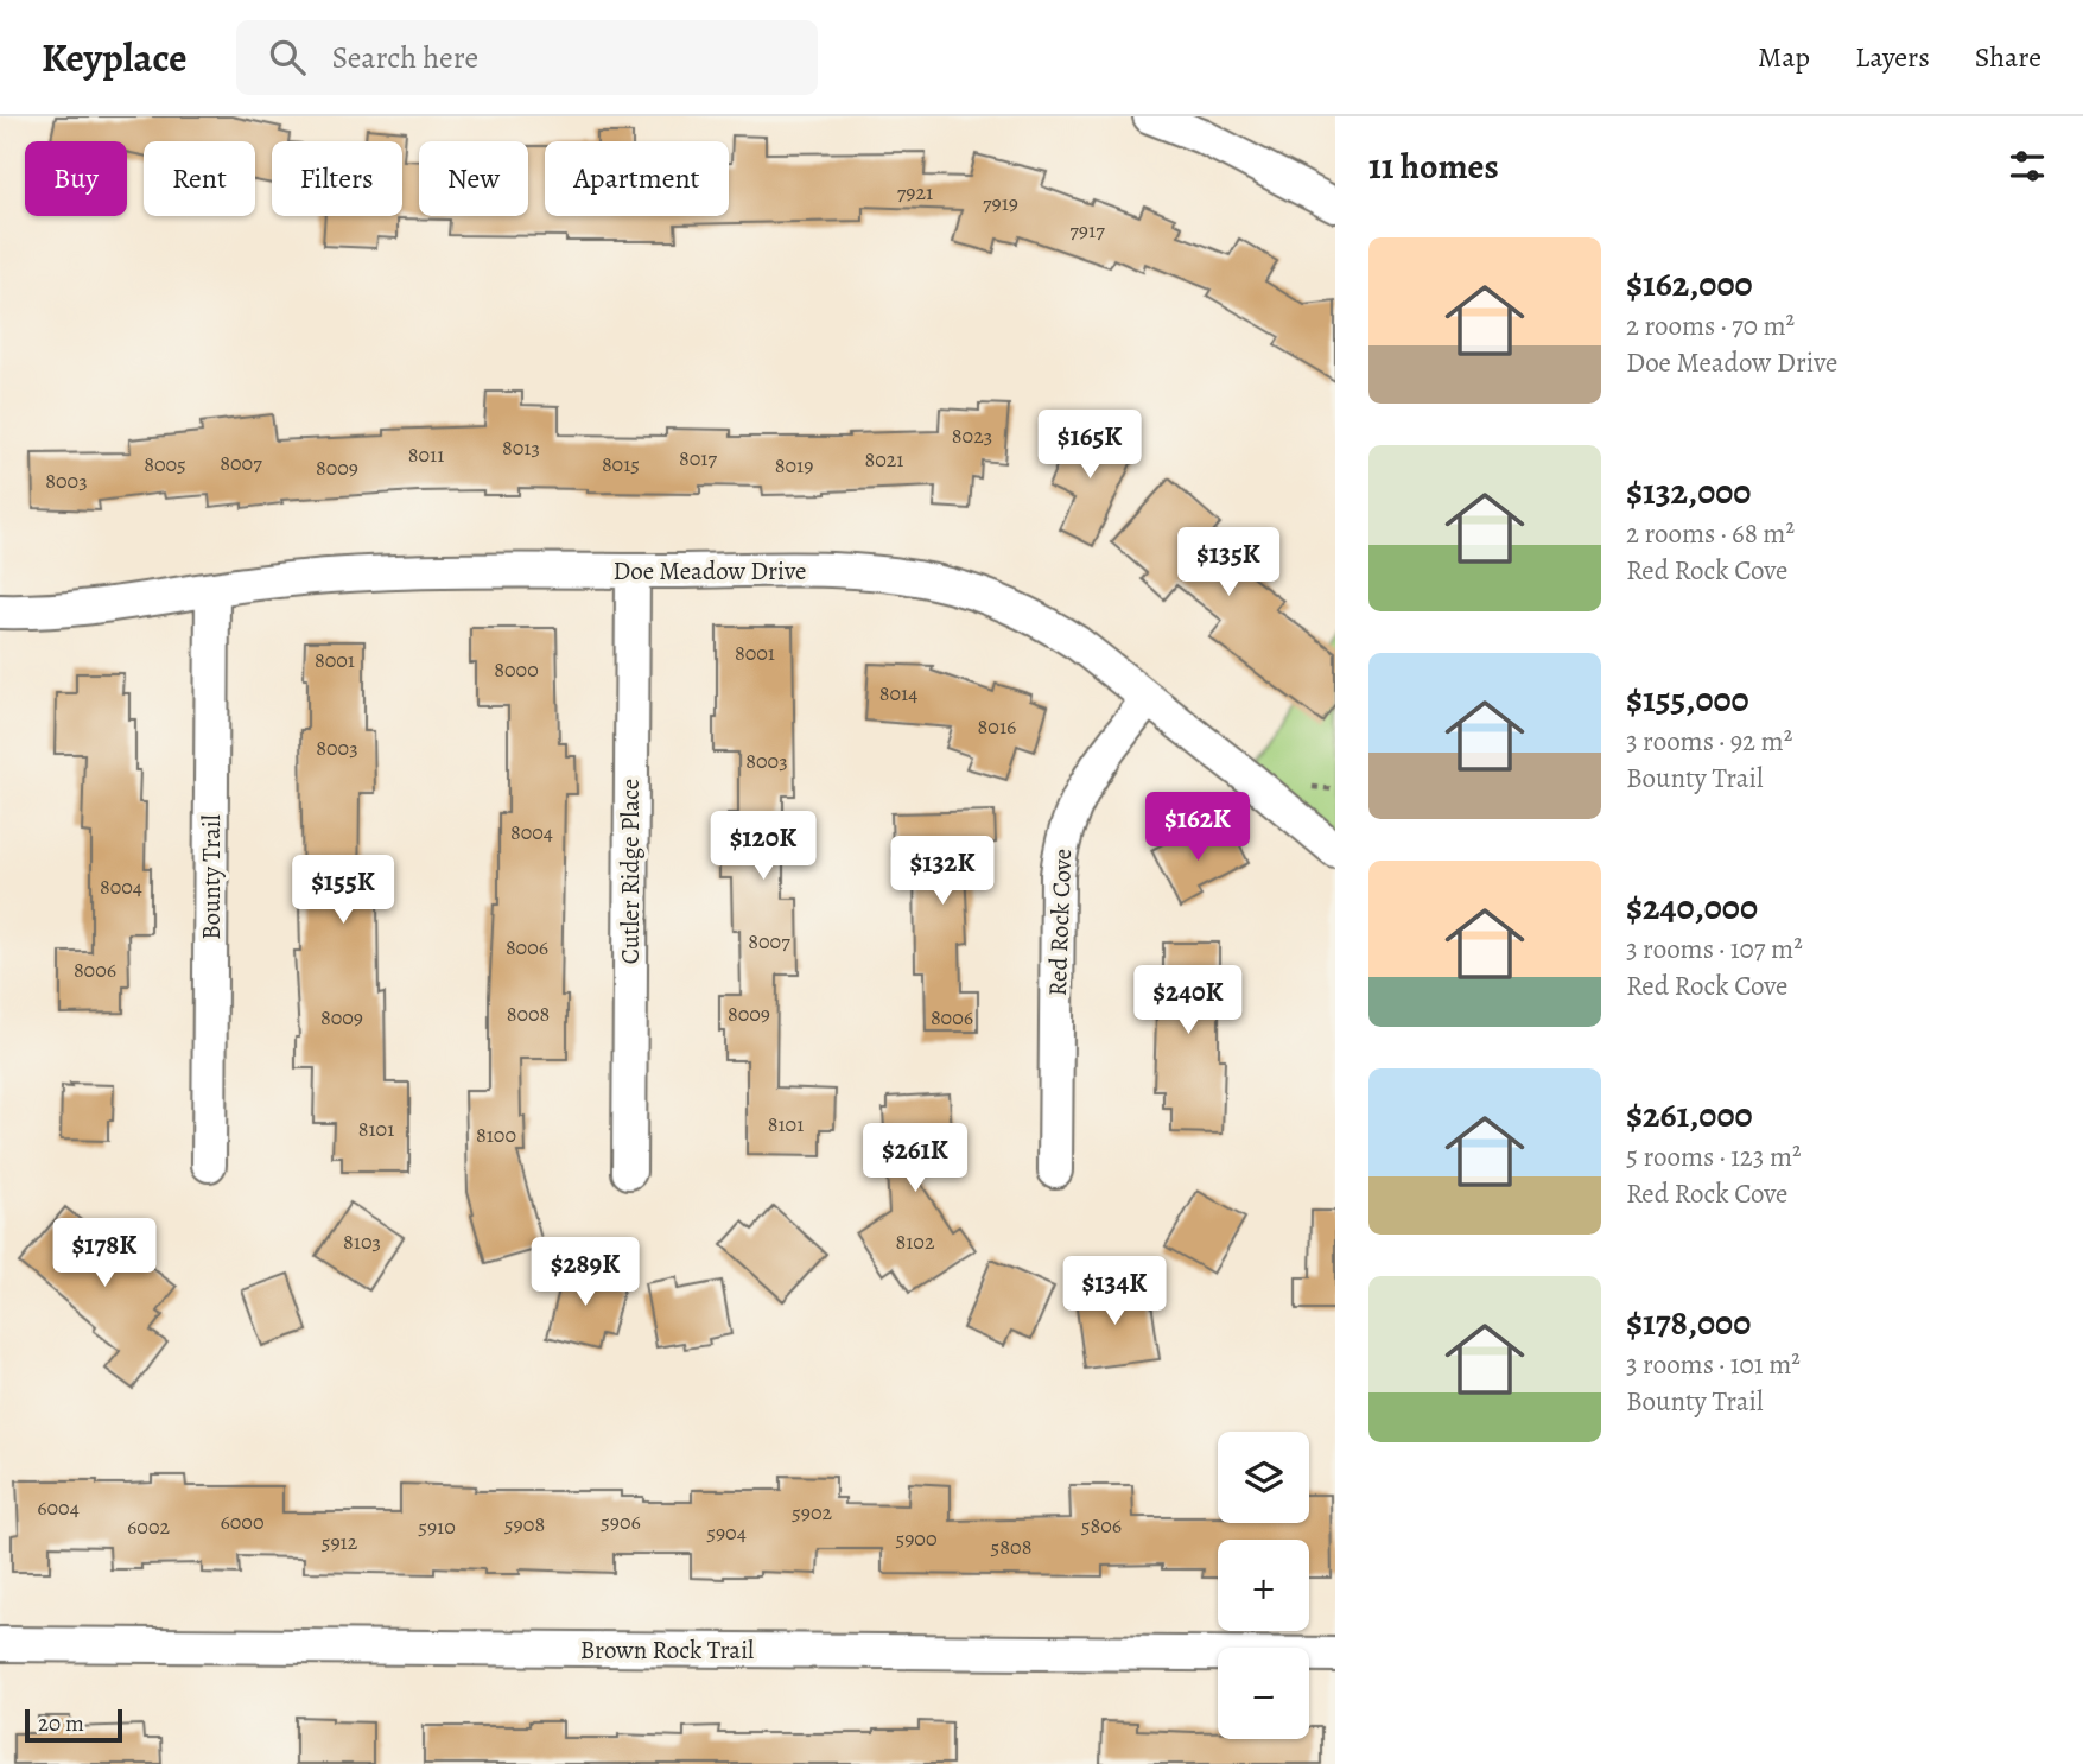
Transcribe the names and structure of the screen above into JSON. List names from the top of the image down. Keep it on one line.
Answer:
{"streets":{"street":["Doe Meadow Drive","Cutler Ridge Place","Bounty Trail","Red Rock Cove","Brown Rock Trail"]},"crossings":[["Doe Meadow Drive","Cutler Ridge Place"],["Doe Meadow Drive","Bounty Trail"],["Doe Meadow Drive","Red Rock Cove"]],"house_numbers":["7921","7919","7917","8023","8013","8011","8017","8021","8007","8005","8015","8019","8009","8003","8001","8001","8000","8014","8016","8003","8003","8004","8004","8007","8006","8006","8008","8009","8009","8006","8101","8101","8100","8103","8102","6004","5902","6000","5906","5908","5806","6002","5910","5904","5900","5912","5808"],"scale_bar":"20 m","page":{"header":"Keyplace","search":"Search here","nav":["Map","Layers","Share"],"heading":"11 homes","chip":["Buy","Rent","Filters","New","Apartment"],"list":[{"name":"$162,000","note":"2 rooms · 70 m² · Doe Meadow Drive"},{"name":"$132,000","note":"2 rooms · 68 m² · Red Rock Cove"},{"name":"$155,000","note":"3 rooms · 92 m² · Bounty Trail"},{"name":"$240,000","note":"3 rooms · 107 m² · Red Rock Cove"},{"name":"$261,000","note":"5 rooms · 123 m² · Red Rock Cove"},{"name":"$178,000","note":"3 rooms · 101 m² · Bounty Trail"}],"price":["$165K","$135K","$162K","$120K","$132K","$155K","$240K","$261K","$178K","$289K","$134K"],"map_buttons":["+","−"],"scale":"20 m"}}
